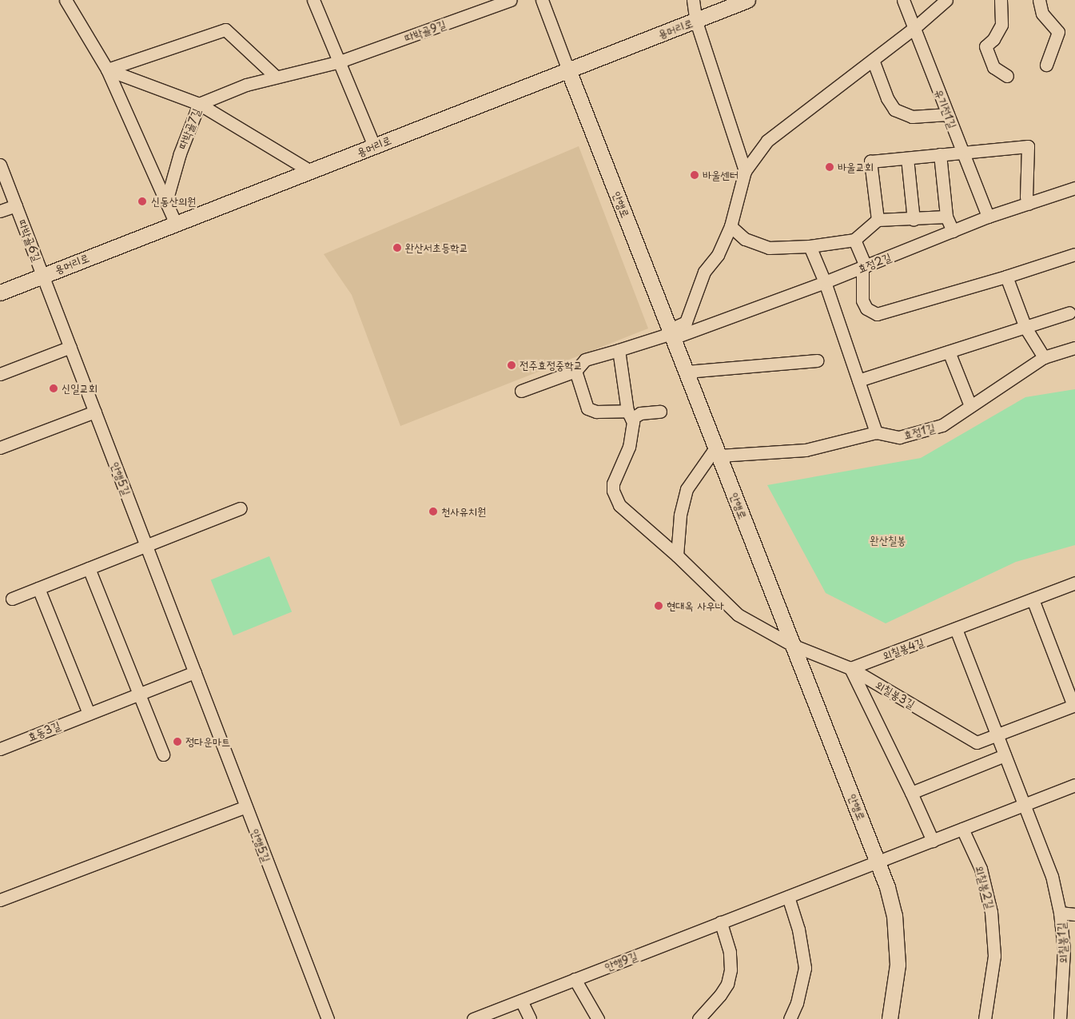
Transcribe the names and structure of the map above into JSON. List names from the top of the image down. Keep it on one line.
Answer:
{"streets":{"street":["용머리로","따박골9길","유기전1길","따박골7길","안행로","따박골6길","효정2길","효정1길","안행5길","외칠봉4길","외칠봉3길","효동3길","외칠봉2길","외칠봉1길","안행9길"]},"crossings":[["용머리로","안행로"],["용머리로","따박골6길"],["용머리로","안행5길"],["따박골9길","따박골7길"],["유기전1길","효정2길"],["안행로","효정2길"],["안행로","효정1길"],["안행로","외칠봉3길"],["안행로","안행9길"],["따박골6길","안행5길"],["외칠봉4길","외칠봉3길"]],"parks":["완산칠봉"],"places":["바울교회","바울센터","신동산의원","완산서초등학교","전주효정중학교","신일교회","천사유치원","현대옥 사우나","정다운마트"]}
